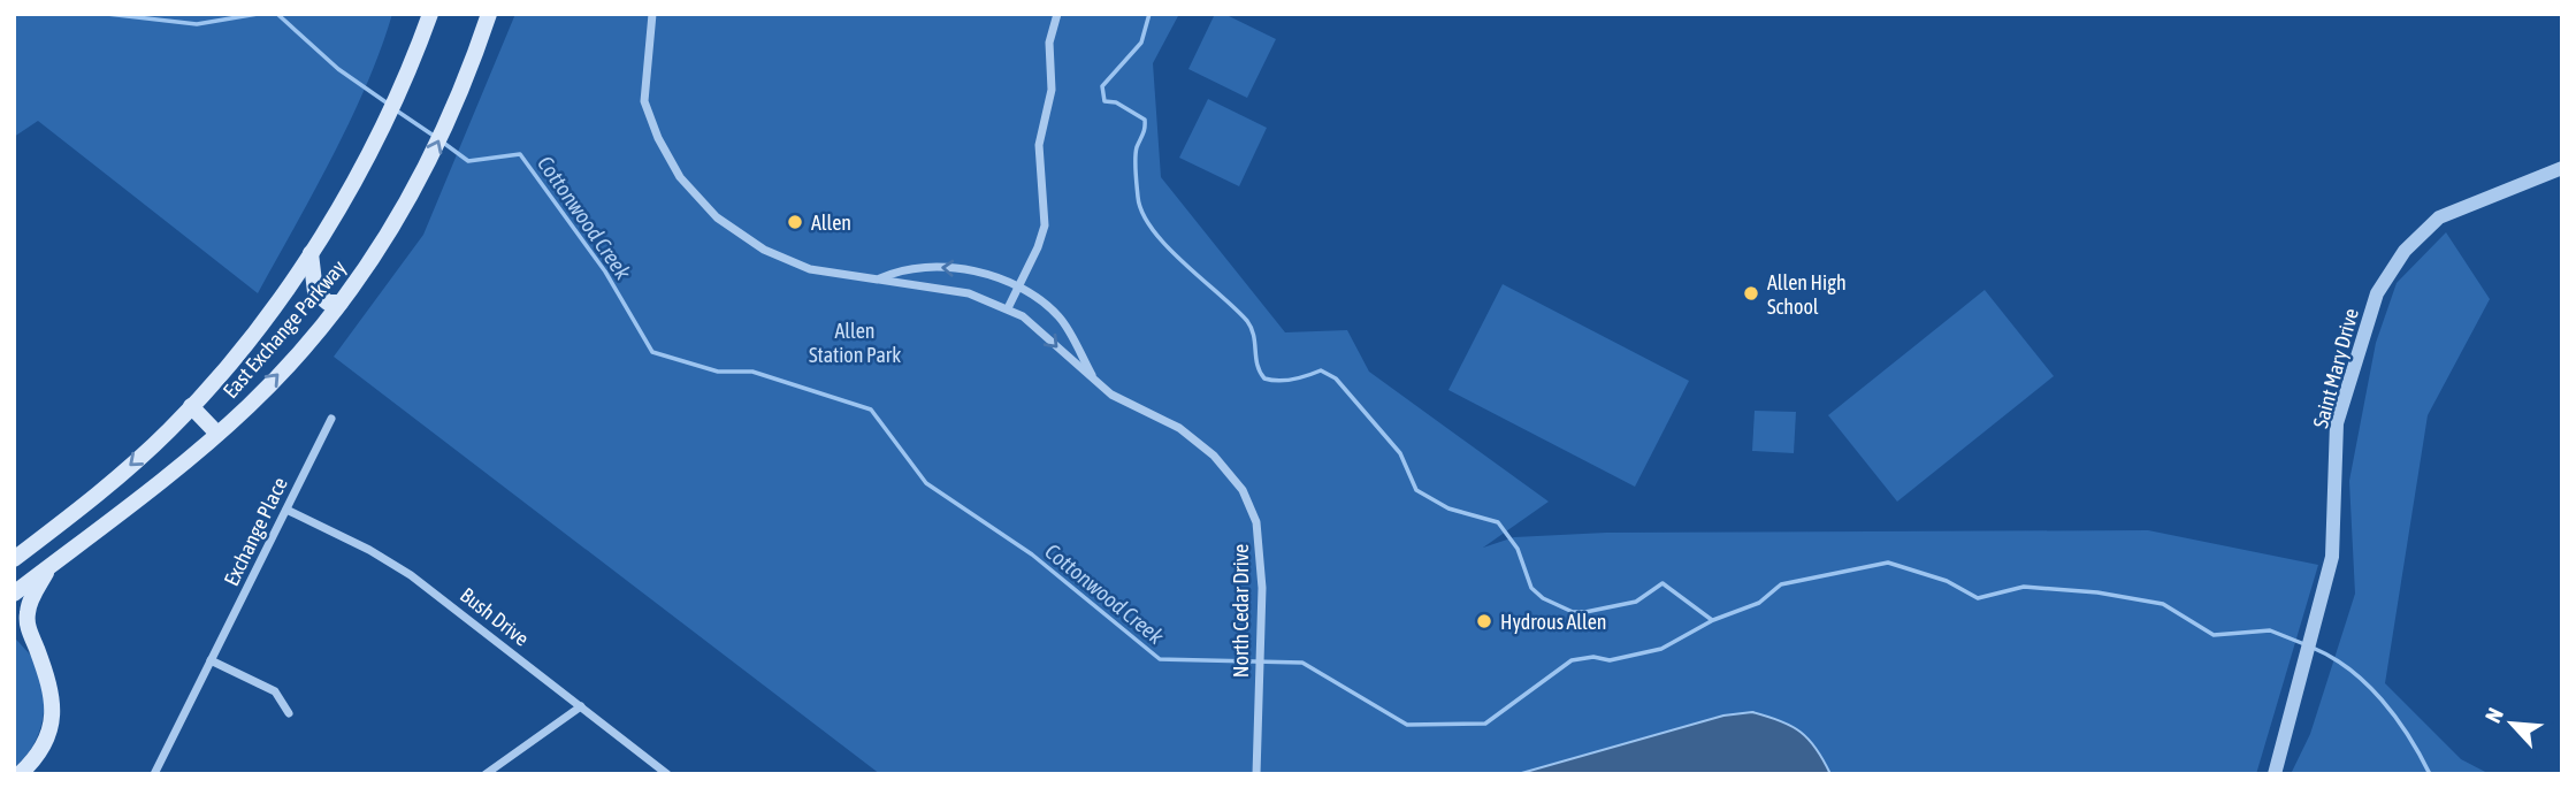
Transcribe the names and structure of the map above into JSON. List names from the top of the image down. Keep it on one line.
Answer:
{"streets":{"main road":["East Exchange Parkway"],"street":["Saint Mary Drive","Exchange Place","North Cedar Drive","Bush Drive"]},"crossings":[["Exchange Place","Bush Drive"]],"water":["Cottonwood Creek"],"parks":["Allen Station Park"],"places":["Allen","Allen High School","Hydrous Allen"],"north":"top left"}
